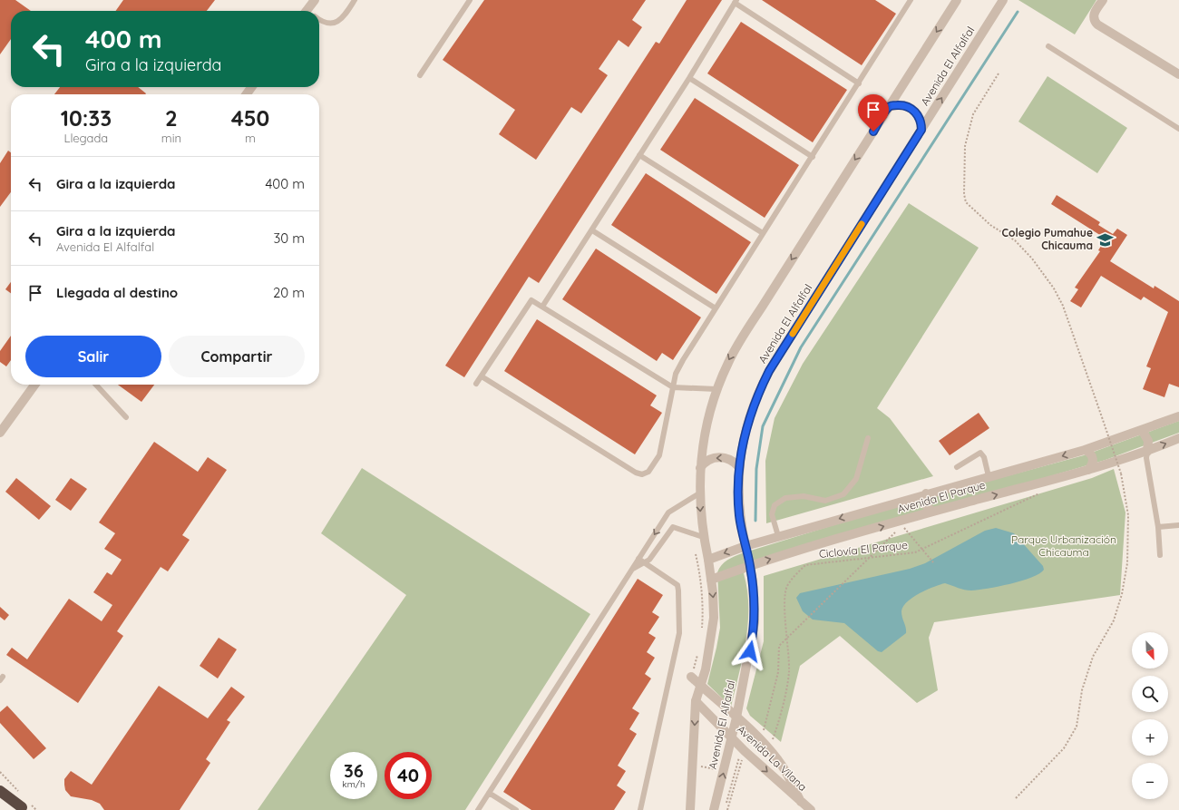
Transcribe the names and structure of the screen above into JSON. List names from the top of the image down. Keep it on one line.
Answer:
{"streets":{"street":["Avenida El Alfalfal","Avenida El Parque","Avenida La Vilana"],"path":["Ciclovía El Parque"]},"crossings":[["Avenida El Alfalfal","Avenida El Parque"],["Avenida El Alfalfal","Avenida La Vilana"],["Ciclovía El Parque","Avenida La Vilana"]],"parks":["Parque Urbanización Chicauma"],"places":{"school or university":["Colegio Pumahue Chicauma"]},"north":"bottom right","page":{"turn":["400 m","Gira a la izquierda"],"eta":["10:33","Llegada","2","min","450","m"],"list":[{"name":"Gira a la izquierda","value":"400 m"},{"name":"Gira a la izquierda","note":"Avenida El Alfalfal","value":"30 m"},{"name":"Llegada al destino","value":"20 m"}],"buttons":["Salir","Compartir"],"map_buttons":["+","−"],"speed":"36 km/h","limit":"40"}}
